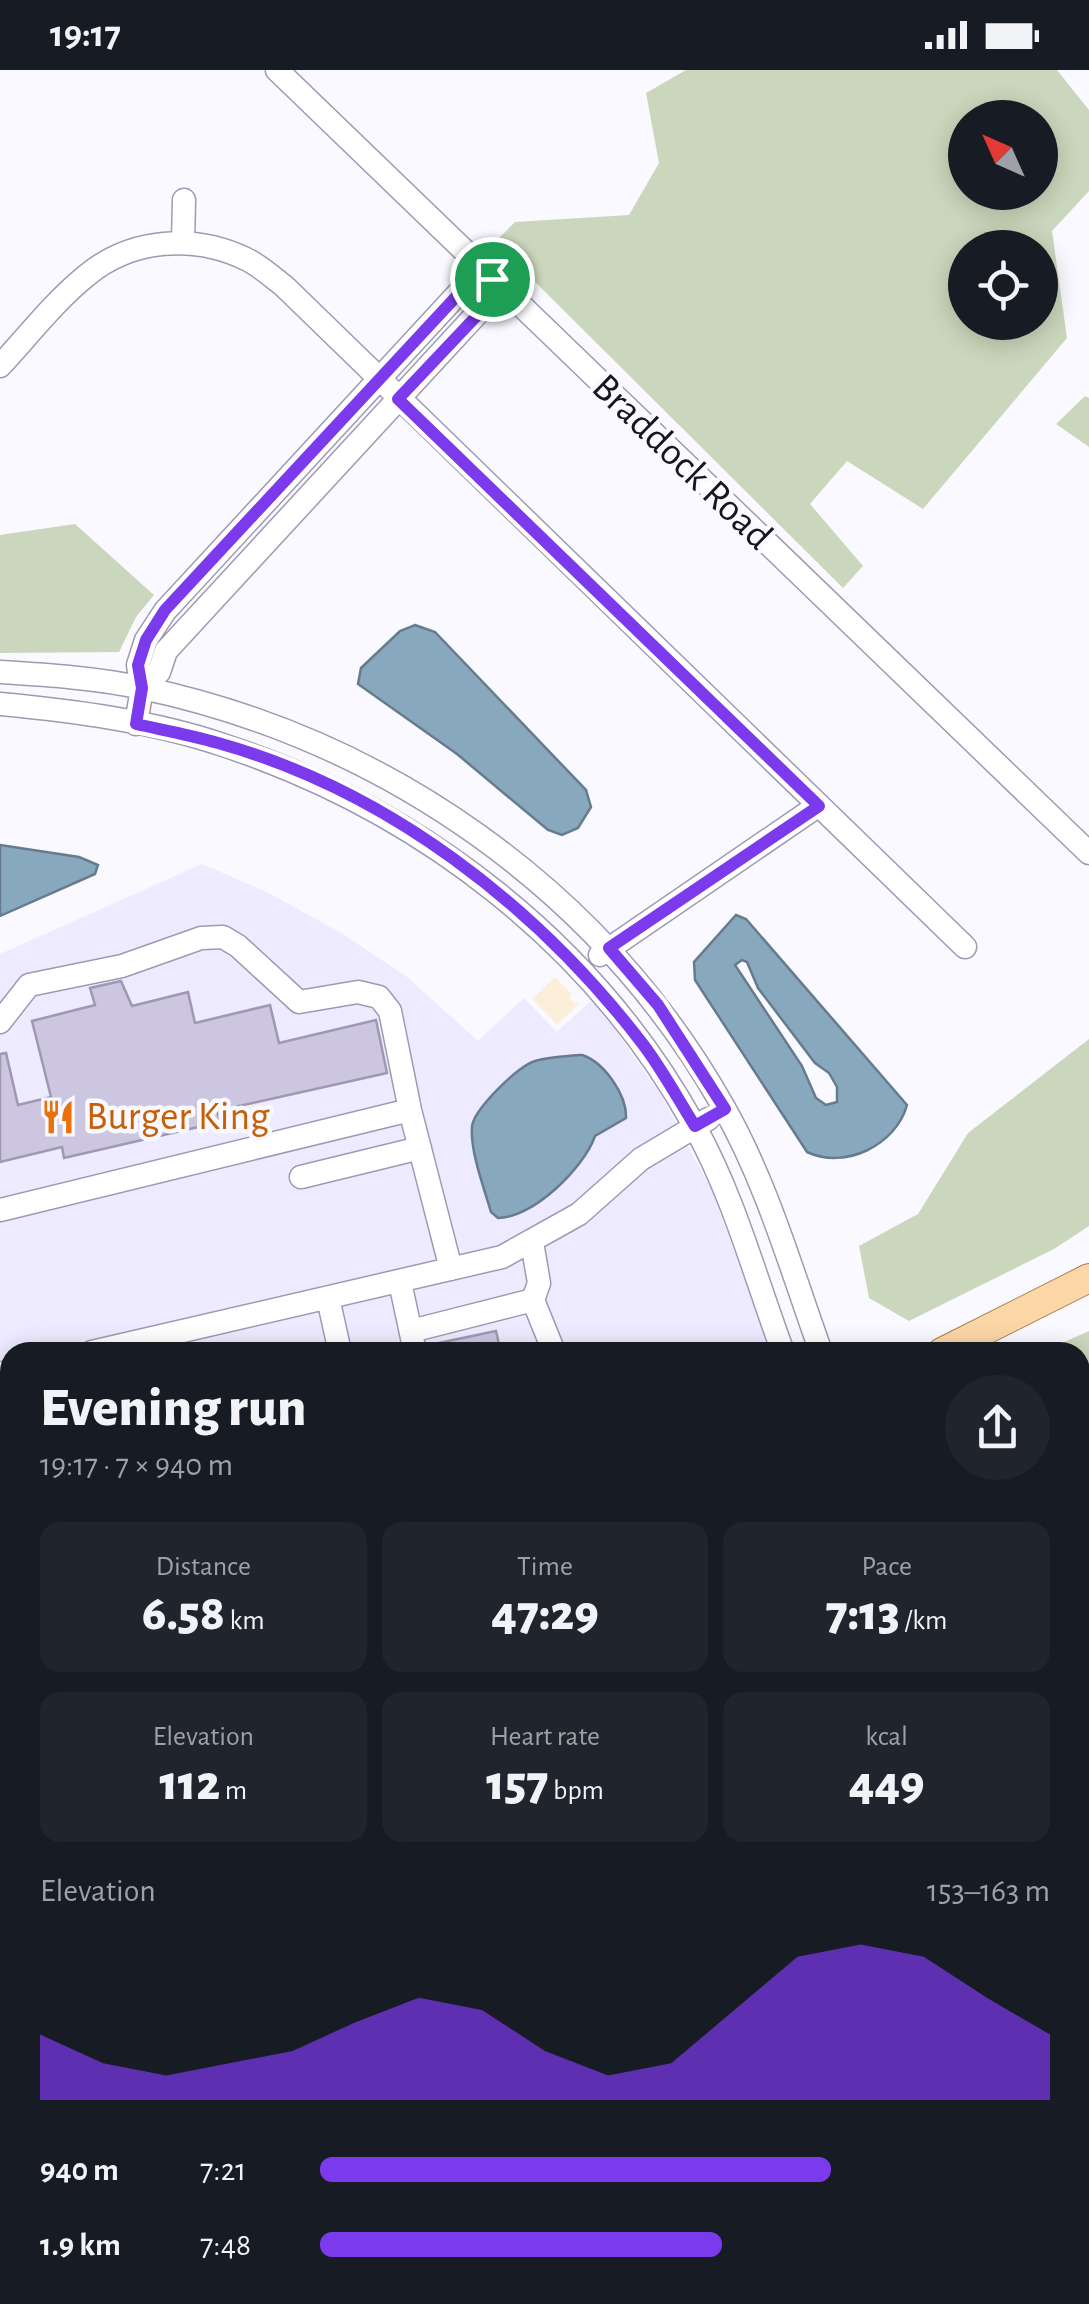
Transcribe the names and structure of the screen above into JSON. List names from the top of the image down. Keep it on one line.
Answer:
{"streets":{"street":["Braddock Road"]},"places":{"restaurant":["Burger King"]},"north":"top left","page":{"status":"19:17","heading":["Evening run","19:17 · 7 × 940 m"],"stats":[["Distance","6.58 km"],["Time","47:29"],["Pace","7:13 /km"],["Elevation","112 m"],["Heart rate","157 bpm"],["kcal","449"]],"chart":["Elevation","153–163 m"],"list":[{"name":"940 m","note":"7:21"},{"name":"1.9 km","note":"7:48"}]}}
